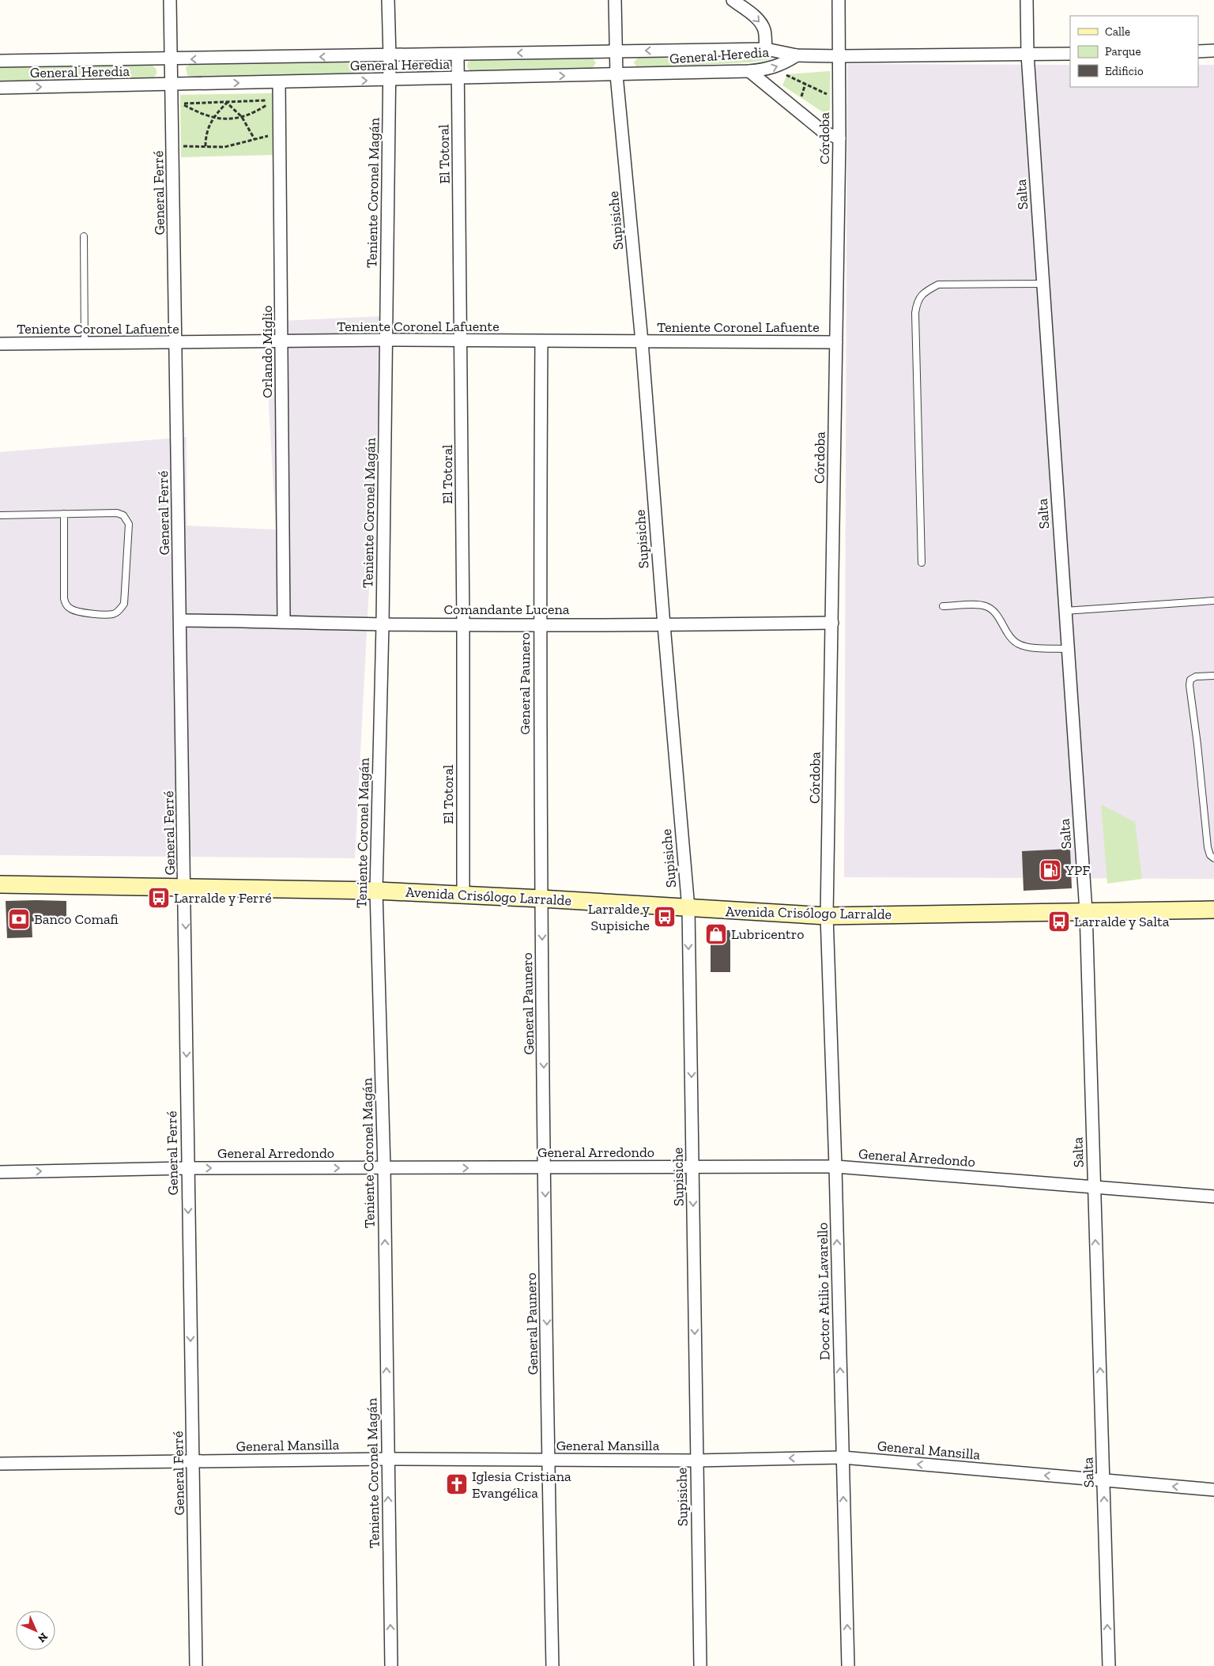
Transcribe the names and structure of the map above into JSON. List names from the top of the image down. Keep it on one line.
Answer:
{"streets":{"main road":["Avenida Crisólogo Larralde"],"street":["General Heredia","Córdoba","El Totoral","General Ferré","Teniente Coronel Magán","Salta","Supisiche","Teniente Coronel Lafuente","Orlando Miglio","Comandante Lucena","General Paunero","General Arredondo","Doctor Atilio Lavarello","General Mansilla"]},"crossings":[["General Heredia","Córdoba"],["General Heredia","El Totoral"],["General Heredia","General Ferré"],["General Heredia","Teniente Coronel Magán"],["General Heredia","Salta"],["General Heredia","Supisiche"],["General Heredia","Orlando Miglio"],["Córdoba","Teniente Coronel Lafuente"],["Córdoba","Comandante Lucena"],["Córdoba","Avenida Crisólogo Larralde"],["Córdoba","Doctor Atilio Lavarello"],["El Totoral","Teniente Coronel Lafuente"],["El Totoral","Comandante Lucena"],["El Totoral","Avenida Crisólogo Larralde"],["General Ferré","Teniente Coronel Lafuente"],["General Ferré","Comandante Lucena"],["General Ferré","Avenida Crisólogo Larralde"],["General Ferré","General Arredondo"],["General Ferré","General Mansilla"],["Teniente Coronel Magán","Teniente Coronel Lafuente"],["Teniente Coronel Magán","Comandante Lucena"],["Teniente Coronel Magán","Avenida Crisólogo Larralde"],["Teniente Coronel Magán","General Arredondo"],["Teniente Coronel Magán","General Mansilla"],["Salta","Avenida Crisólogo Larralde"],["Salta","General Arredondo"],["Salta","General Mansilla"],["Supisiche","Teniente Coronel Lafuente"],["Supisiche","Comandante Lucena"],["Supisiche","Avenida Crisólogo Larralde"],["Supisiche","General Arredondo"],["Supisiche","General Mansilla"],["Teniente Coronel Lafuente","Orlando Miglio"],["Teniente Coronel Lafuente","General Paunero"],["Orlando Miglio","Comandante Lucena"],["Comandante Lucena","General Paunero"],["General Paunero","Avenida Crisólogo Larralde"],["General Paunero","General Arredondo"],["General Paunero","General Mansilla"],["Avenida Crisólogo Larralde","Doctor Atilio Lavarello"],["General Arredondo","Doctor Atilio Lavarello"],["Doctor Atilio Lavarello","General Mansilla"]],"one_way":["General Paunero","General Arredondo","Doctor Atilio Lavarello","General Mansilla"],"places":{"fuel station":["YPF"],"bus stop":["Larralde y Ferré","Larralde y Supisiche","Larralde y Salta"],"bank":["Banco Comafi"],"shop":["Lubricentro"],"church":["Iglesia Cristiana Evangélica"]},"legend":["Calle","Parque","Edificio"],"north":"bottom right"}
